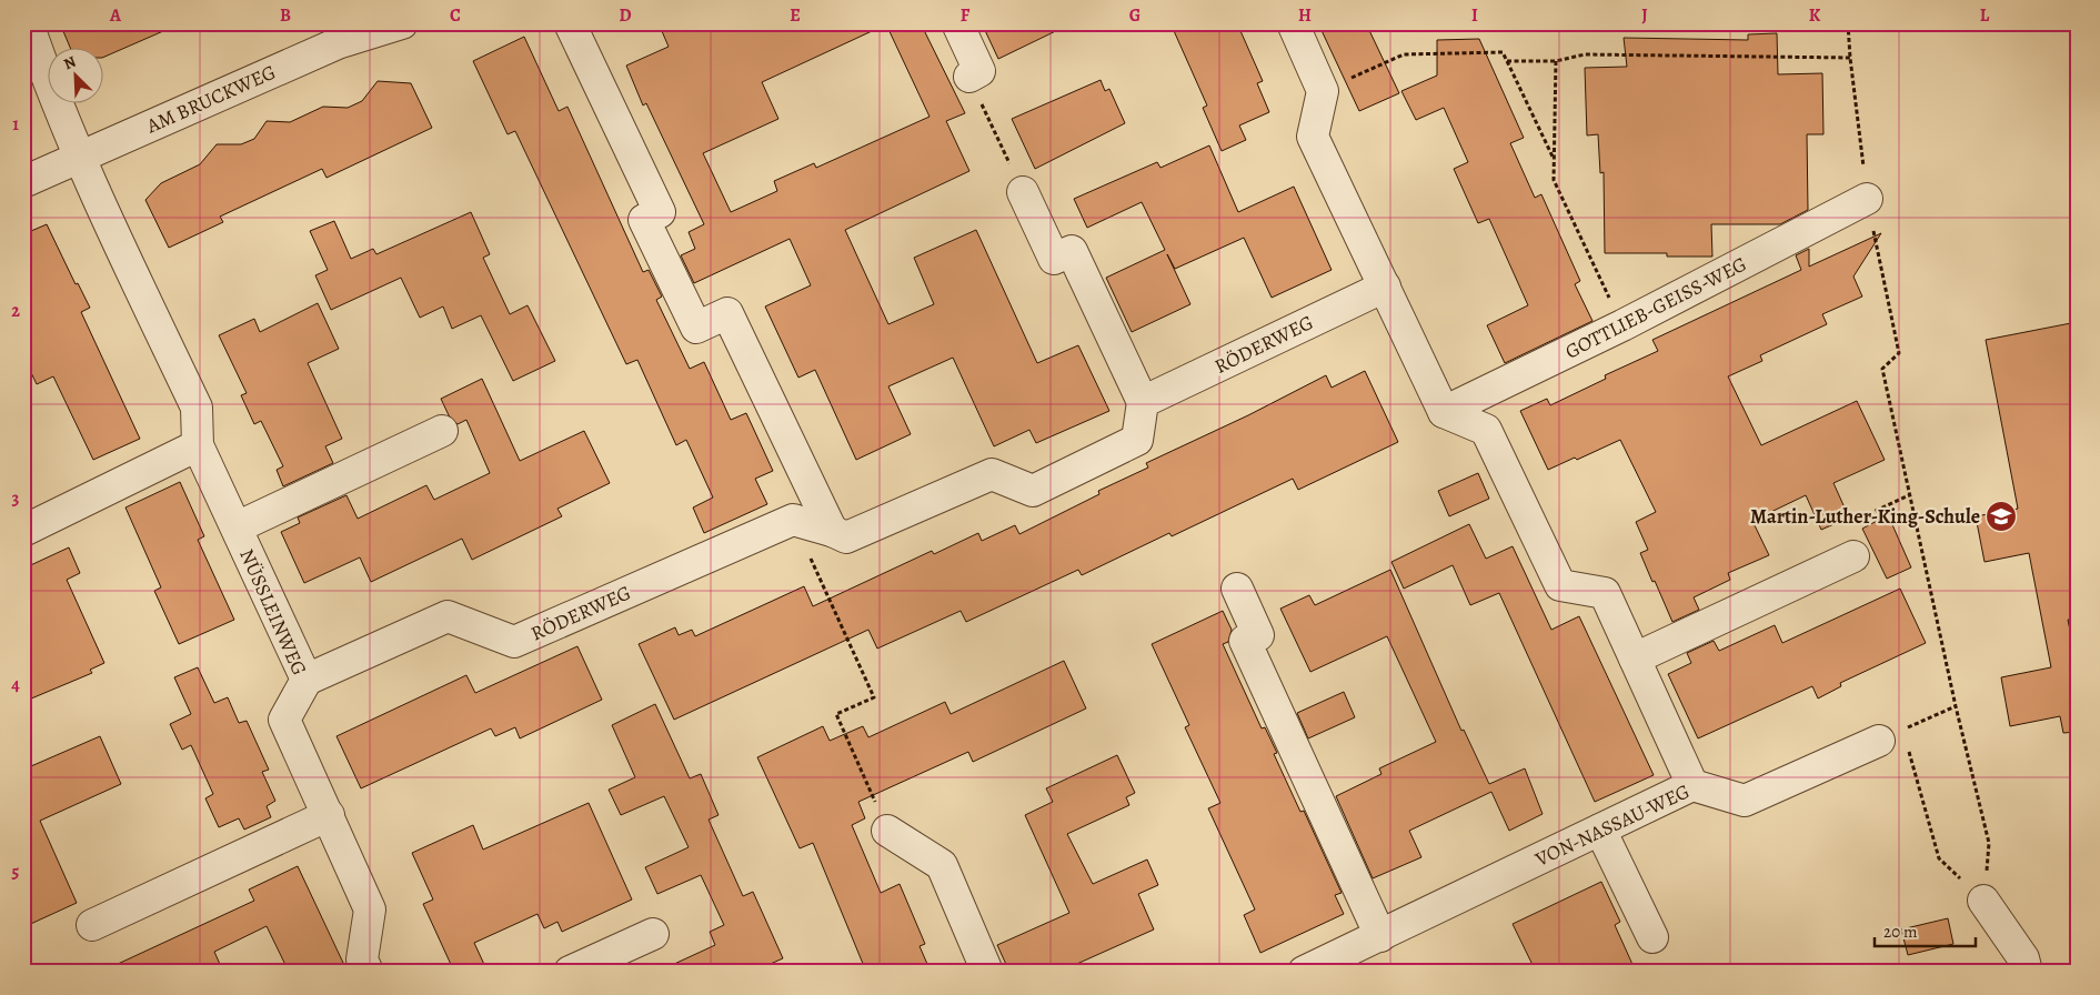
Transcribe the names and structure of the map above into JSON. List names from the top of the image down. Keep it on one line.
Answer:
{"streets":{"street":["AM BRUCKWEG","GOTTLIEB-GEISS-WEG","RÖDERWEG","NÜSSLEINWEG","VON-NASSAU-WEG"]},"crossings":[["AM BRUCKWEG","NÜSSLEINWEG"],["RÖDERWEG","NÜSSLEINWEG"]],"places":{"school or university":["Martin-Luther-King-Schule"]},"scale_bar":"20 m","north":"top left","grid":{"columns":["A","B","C","D","E","F","G","H","I","J","K","L"],"rows":["1","2","3","4","5"]}}
